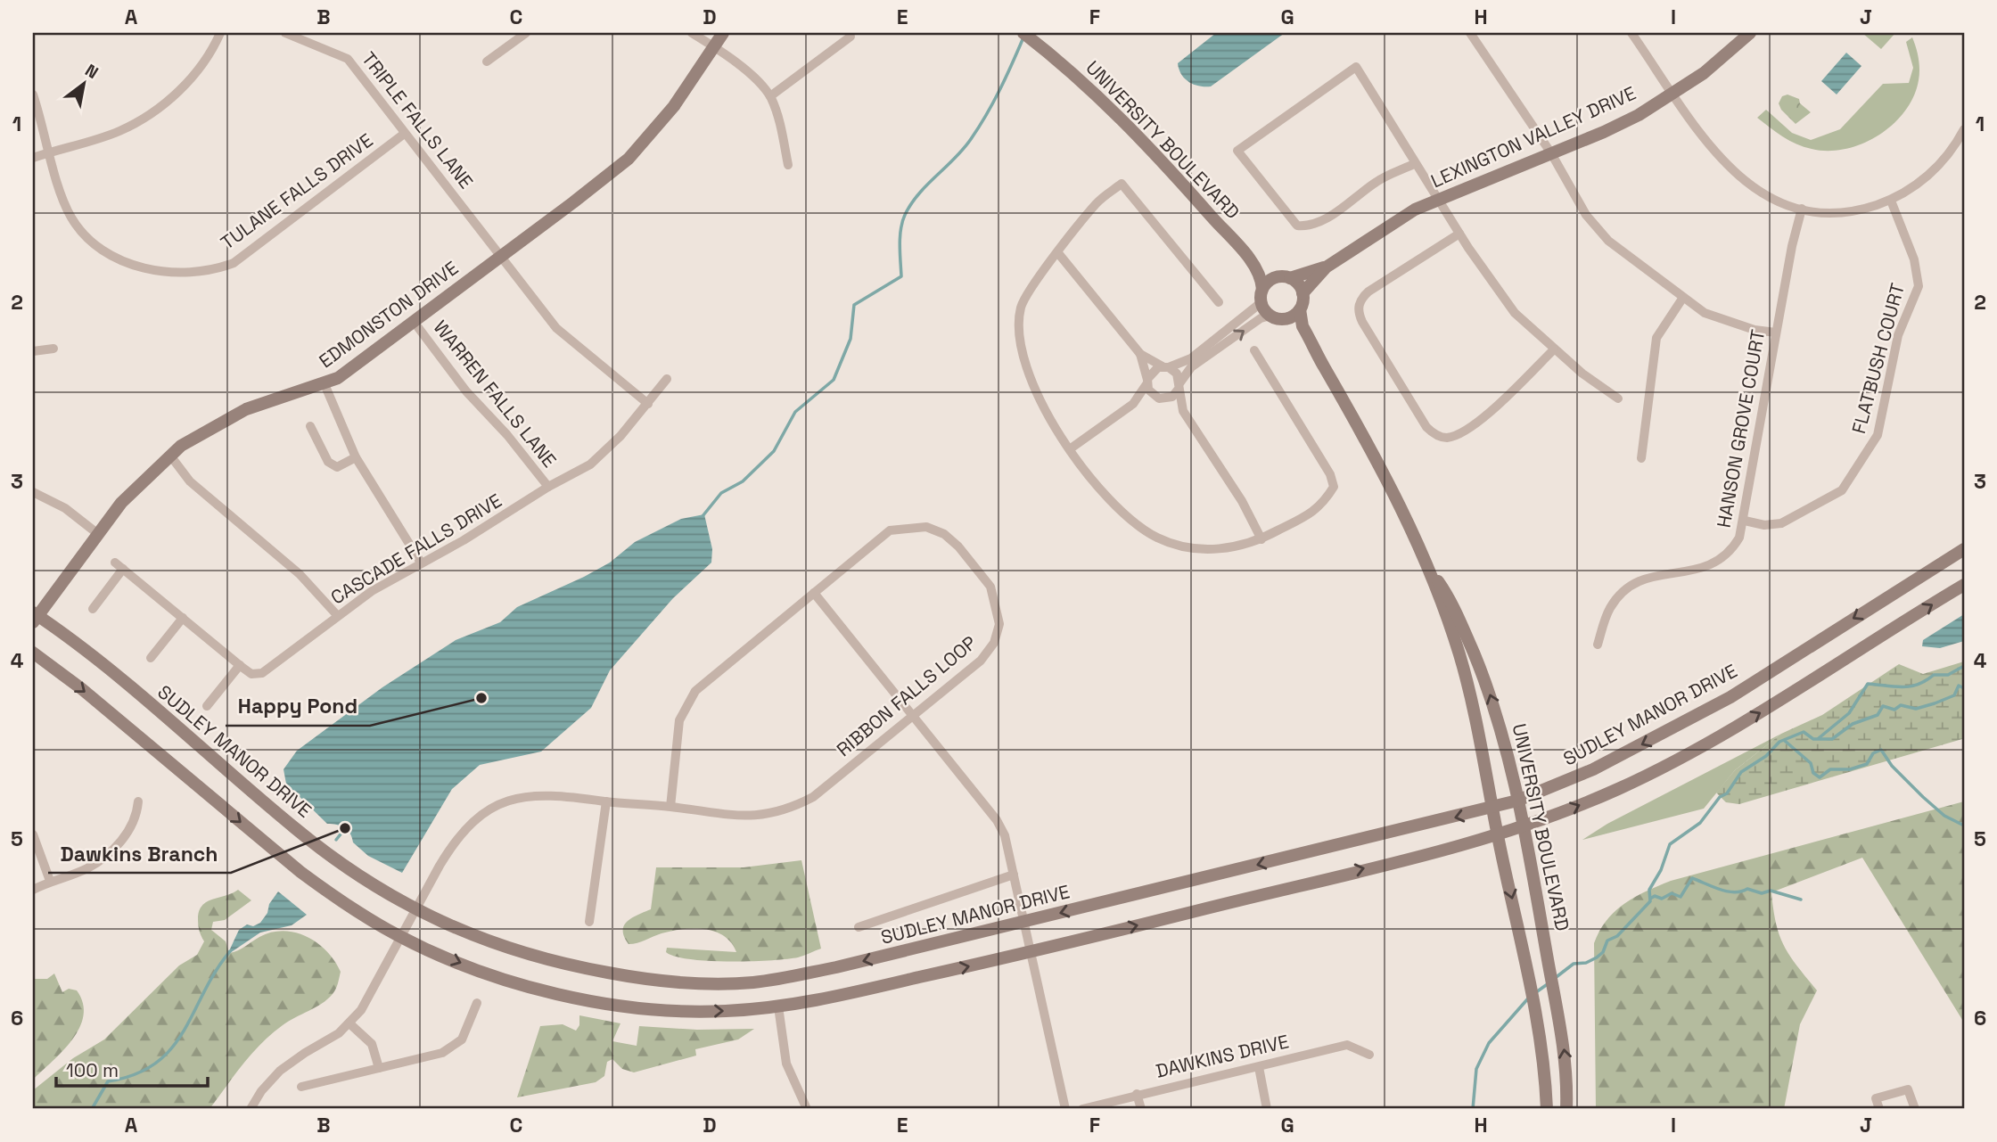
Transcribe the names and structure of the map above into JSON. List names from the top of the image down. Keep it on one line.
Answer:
{"streets":{"main road":["LEXINGTON VALLEY DRIVE","UNIVERSITY BOULEVARD","EDMONSTON DRIVE","SUDLEY MANOR DRIVE"],"street":["TRIPLE FALLS LANE","TULANE FALLS DRIVE","FLATBUSH COURT","WARREN FALLS LANE","HANSON GROVE COURT","CASCADE FALLS DRIVE","RIBBON FALLS LOOP","DAWKINS DRIVE"]},"crossings":[["TRIPLE FALLS LANE","TULANE FALLS DRIVE"],["TRIPLE FALLS LANE","EDMONSTON DRIVE"],["TRIPLE FALLS LANE","CASCADE FALLS DRIVE"],["LEXINGTON VALLEY DRIVE","UNIVERSITY BOULEVARD"],["UNIVERSITY BOULEVARD","SUDLEY MANOR DRIVE"],["EDMONSTON DRIVE","WARREN FALLS LANE"],["EDMONSTON DRIVE","SUDLEY MANOR DRIVE"],["FLATBUSH COURT","HANSON GROVE COURT"],["WARREN FALLS LANE","CASCADE FALLS DRIVE"],["RIBBON FALLS LOOP","SUDLEY MANOR DRIVE"]],"places":["Happy Pond","Dawkins Branch"],"scale_bar":"100 m","north":"top right","grid":{"columns":["A","B","C","D","E","F","G","H","I","J"],"rows":["1","2","3","4","5","6"]}}
